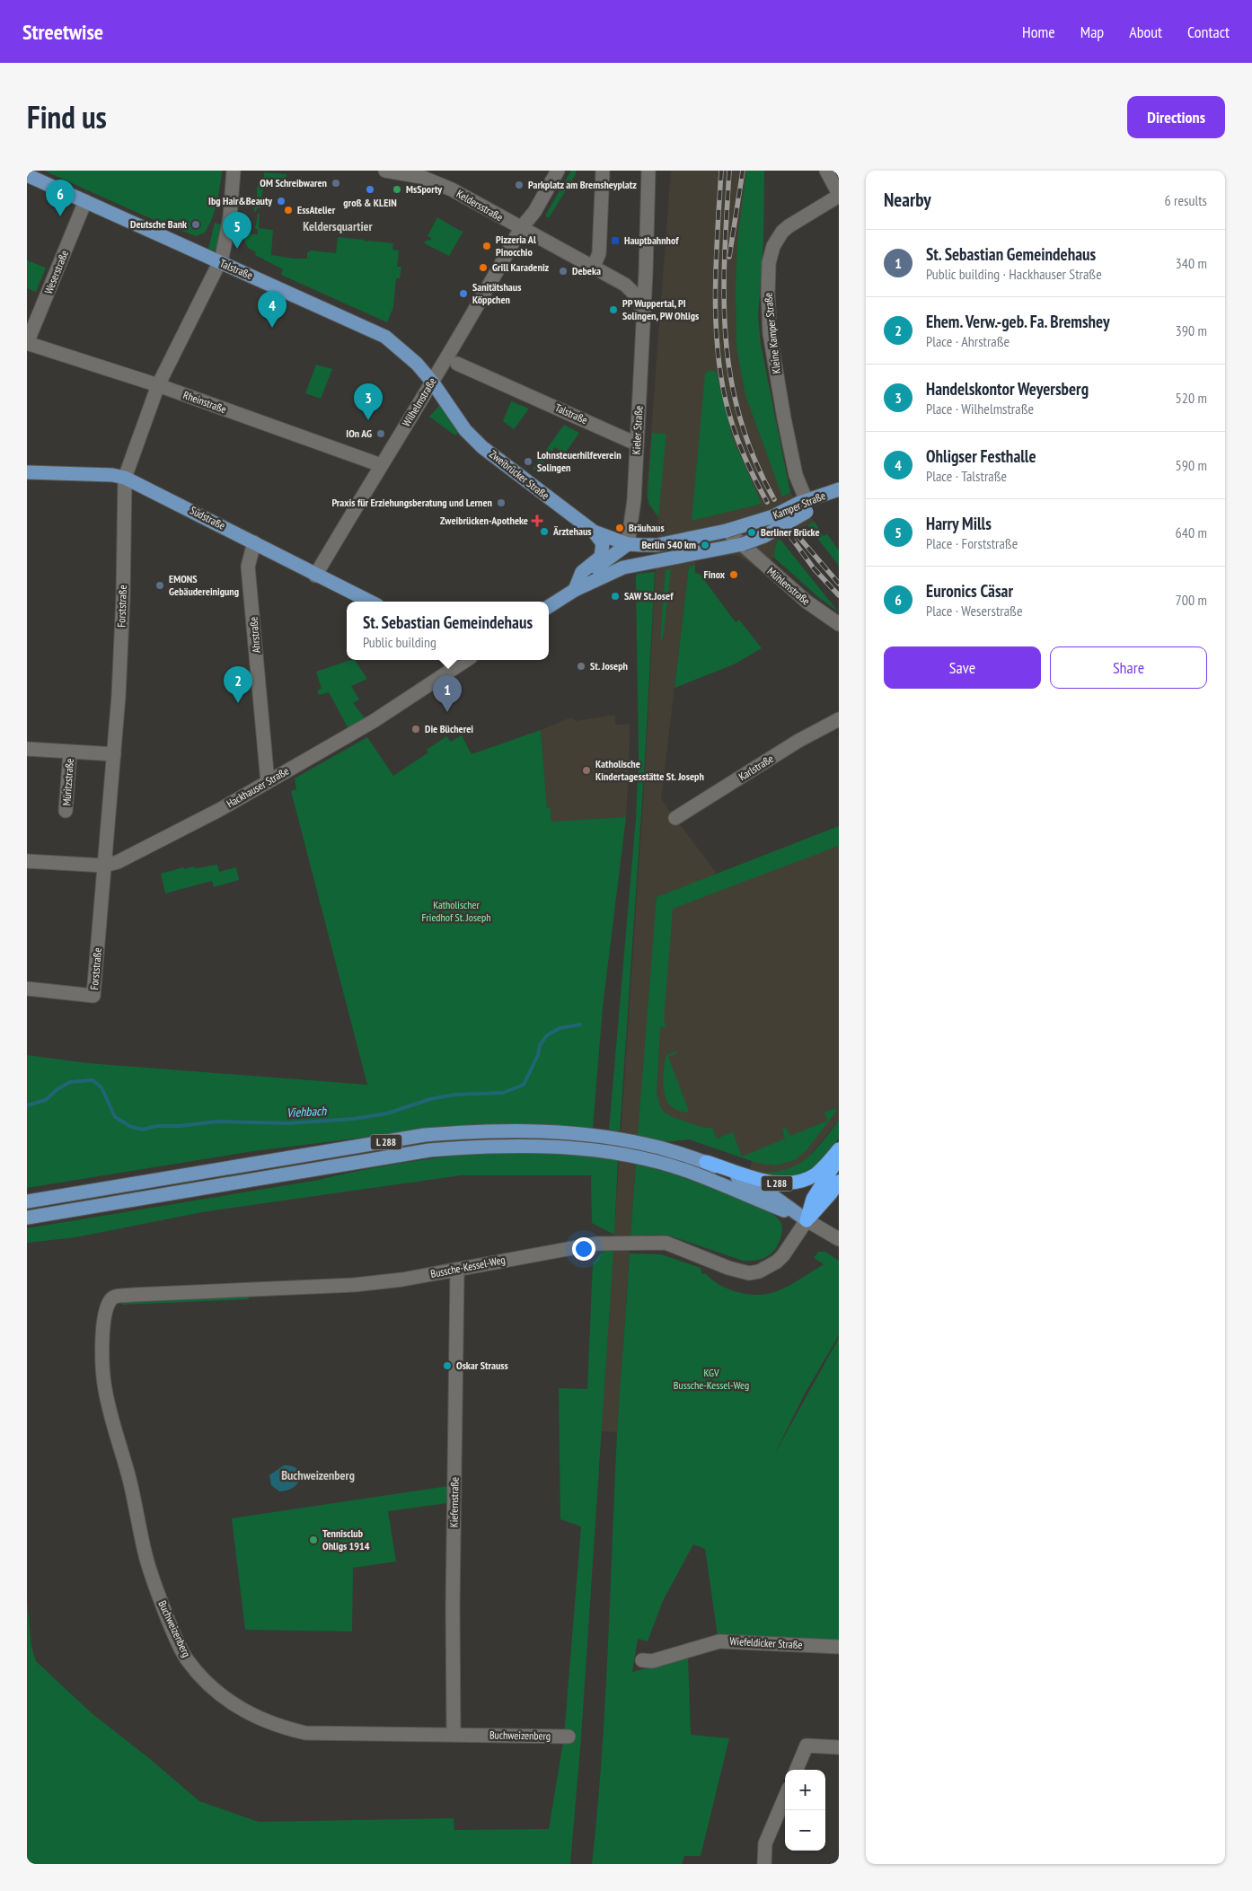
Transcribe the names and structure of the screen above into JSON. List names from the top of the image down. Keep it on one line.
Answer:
{"streets":{"highway":["L 288"],"main road":["Talstraße","Zweibrücker Straße","Kamper Straße","Südstraße"],"street":["Keldersstraße","Weserstraße","Kleine Kamper Straße","Rheinstraße","Wilhelmstraße","Kieler Straße","Mühlenstraße","Forststraße","Ahrstraße","Karlstraße","Müritzstraße","Hackhauser Straße","Bussche-Kessel-Weg","Kiefernstraße","Buchweizenberg","Wiefeldicker Straße"]},"crossings":[["Keldersstraße","Wilhelmstraße"],["Keldersstraße","Kieler Straße"],["Talstraße","Weserstraße"],["Talstraße","Wilhelmstraße"],["Talstraße","Kieler Straße"],["Talstraße","Zweibrücker Straße"],["Talstraße","Forststraße"],["Weserstraße","Rheinstraße"],["Kleine Kamper Straße","Kamper Straße"],["Rheinstraße","Wilhelmstraße"],["Rheinstraße","Forststraße"],["Wilhelmstraße","Kieler Straße"],["Wilhelmstraße","Zweibrücker Straße"],["Wilhelmstraße","Südstraße"],["Kieler Straße","Zweibrücker Straße"],["Kieler Straße","Kamper Straße"],["Zweibrücker Straße","Kamper Straße"],["Kamper Straße","Mühlenstraße"],["Südstraße","Forststraße"],["Südstraße","Ahrstraße"],["Forststraße","Müritzstraße"],["Forststraße","Hackhauser Straße"],["Ahrstraße","Hackhauser Straße"],["L 288","Bussche-Kessel-Weg"],["Bussche-Kessel-Weg","Kiefernstraße"],["Bussche-Kessel-Weg","Buchweizenberg"],["Kiefernstraße","Buchweizenberg"]],"districts":["Keldersquartier","Buchweizenberg"],"water":["Viehbach"],"parks":["Katholischer Friedhof St. Joseph","KGV Bussche-Kessel-Weg"],"places":{"other":["OM Schreibwaren","Parkplatz am Bremsheyplatz","groß & KLEIN","MsSporty","Ibg Hair&Beauty","EssAtelier","Deutsche Bank","Pizzeria Al Pinocchio","Grill Karadeniz","Debeka","Sanitätshaus Köppchen","PP Wuppertal, PI Solingen, PW Ohligs","IOn AG","Lohnsteuerhilfeverein Solingen","Praxis für Erziehungsberatung und Lernen","Bräuhaus","Ärztehaus","Berliner Brücke","Berlin 540 km","Finox","EMONS Gebäudereinigung","SAW St.Josef","St. Joseph","Die Bücherei","Katholische Kindertagesstätte St. Joseph","Oskar Strauss","Tennisclub Ohligs 1914"],"transit":["Hauptbahnhof"],"health":["Zweibrücken-Apotheke"]},"page":{"header":"Streetwise","nav":["Home","Map","About","Contact"],"title":"Find us","buttons":["Directions",["Save","Share"]],"heading":["Nearby","6 results"],"pins":["6","5","4","3","2","1"],"list":[{"mark":"1","name":"St. Sebastian Gemeindehaus","note":"Public building · Hackhauser Straße","value":"340 m"},{"mark":"2","name":"Ehem. Verw.-geb. Fa. Bremshey","note":"Place · Ahrstraße","value":"390 m"},{"mark":"3","name":"Handelskontor Weyersberg","note":"Place · Wilhelmstraße","value":"520 m"},{"mark":"4","name":"Ohligser Festhalle","note":"Place · Talstraße","value":"590 m"},{"mark":"5","name":"Harry Mills","note":"Place · Forststraße","value":"640 m"},{"mark":"6","name":"Euronics Cäsar","note":"Place · Weserstraße","value":"700 m"}],"popup":["St. Sebastian Gemeindehaus","Public building"],"map_buttons":["+","−"]}}
